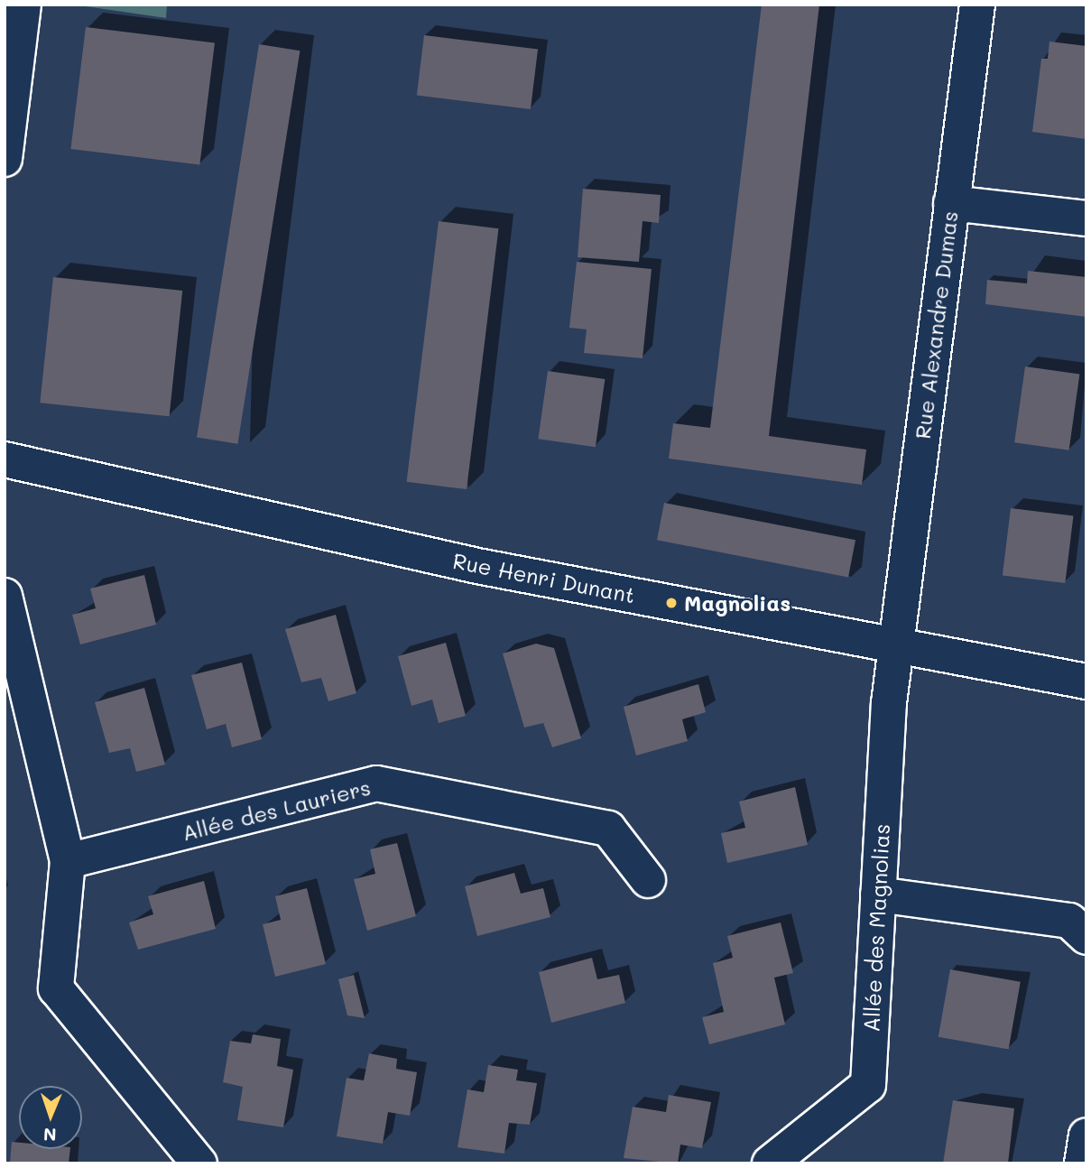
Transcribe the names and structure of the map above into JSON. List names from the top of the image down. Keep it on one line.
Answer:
{"streets":{"street":["Rue Alexandre Dumas","Rue Henri Dunant","Allée des Lauriers","Allée des Magnolias"]},"crossings":[["Rue Alexandre Dumas","Rue Henri Dunant"],["Rue Alexandre Dumas","Allée des Magnolias"],["Rue Henri Dunant","Allée des Magnolias"]],"places":["Magnolias"],"north":"bottom"}
